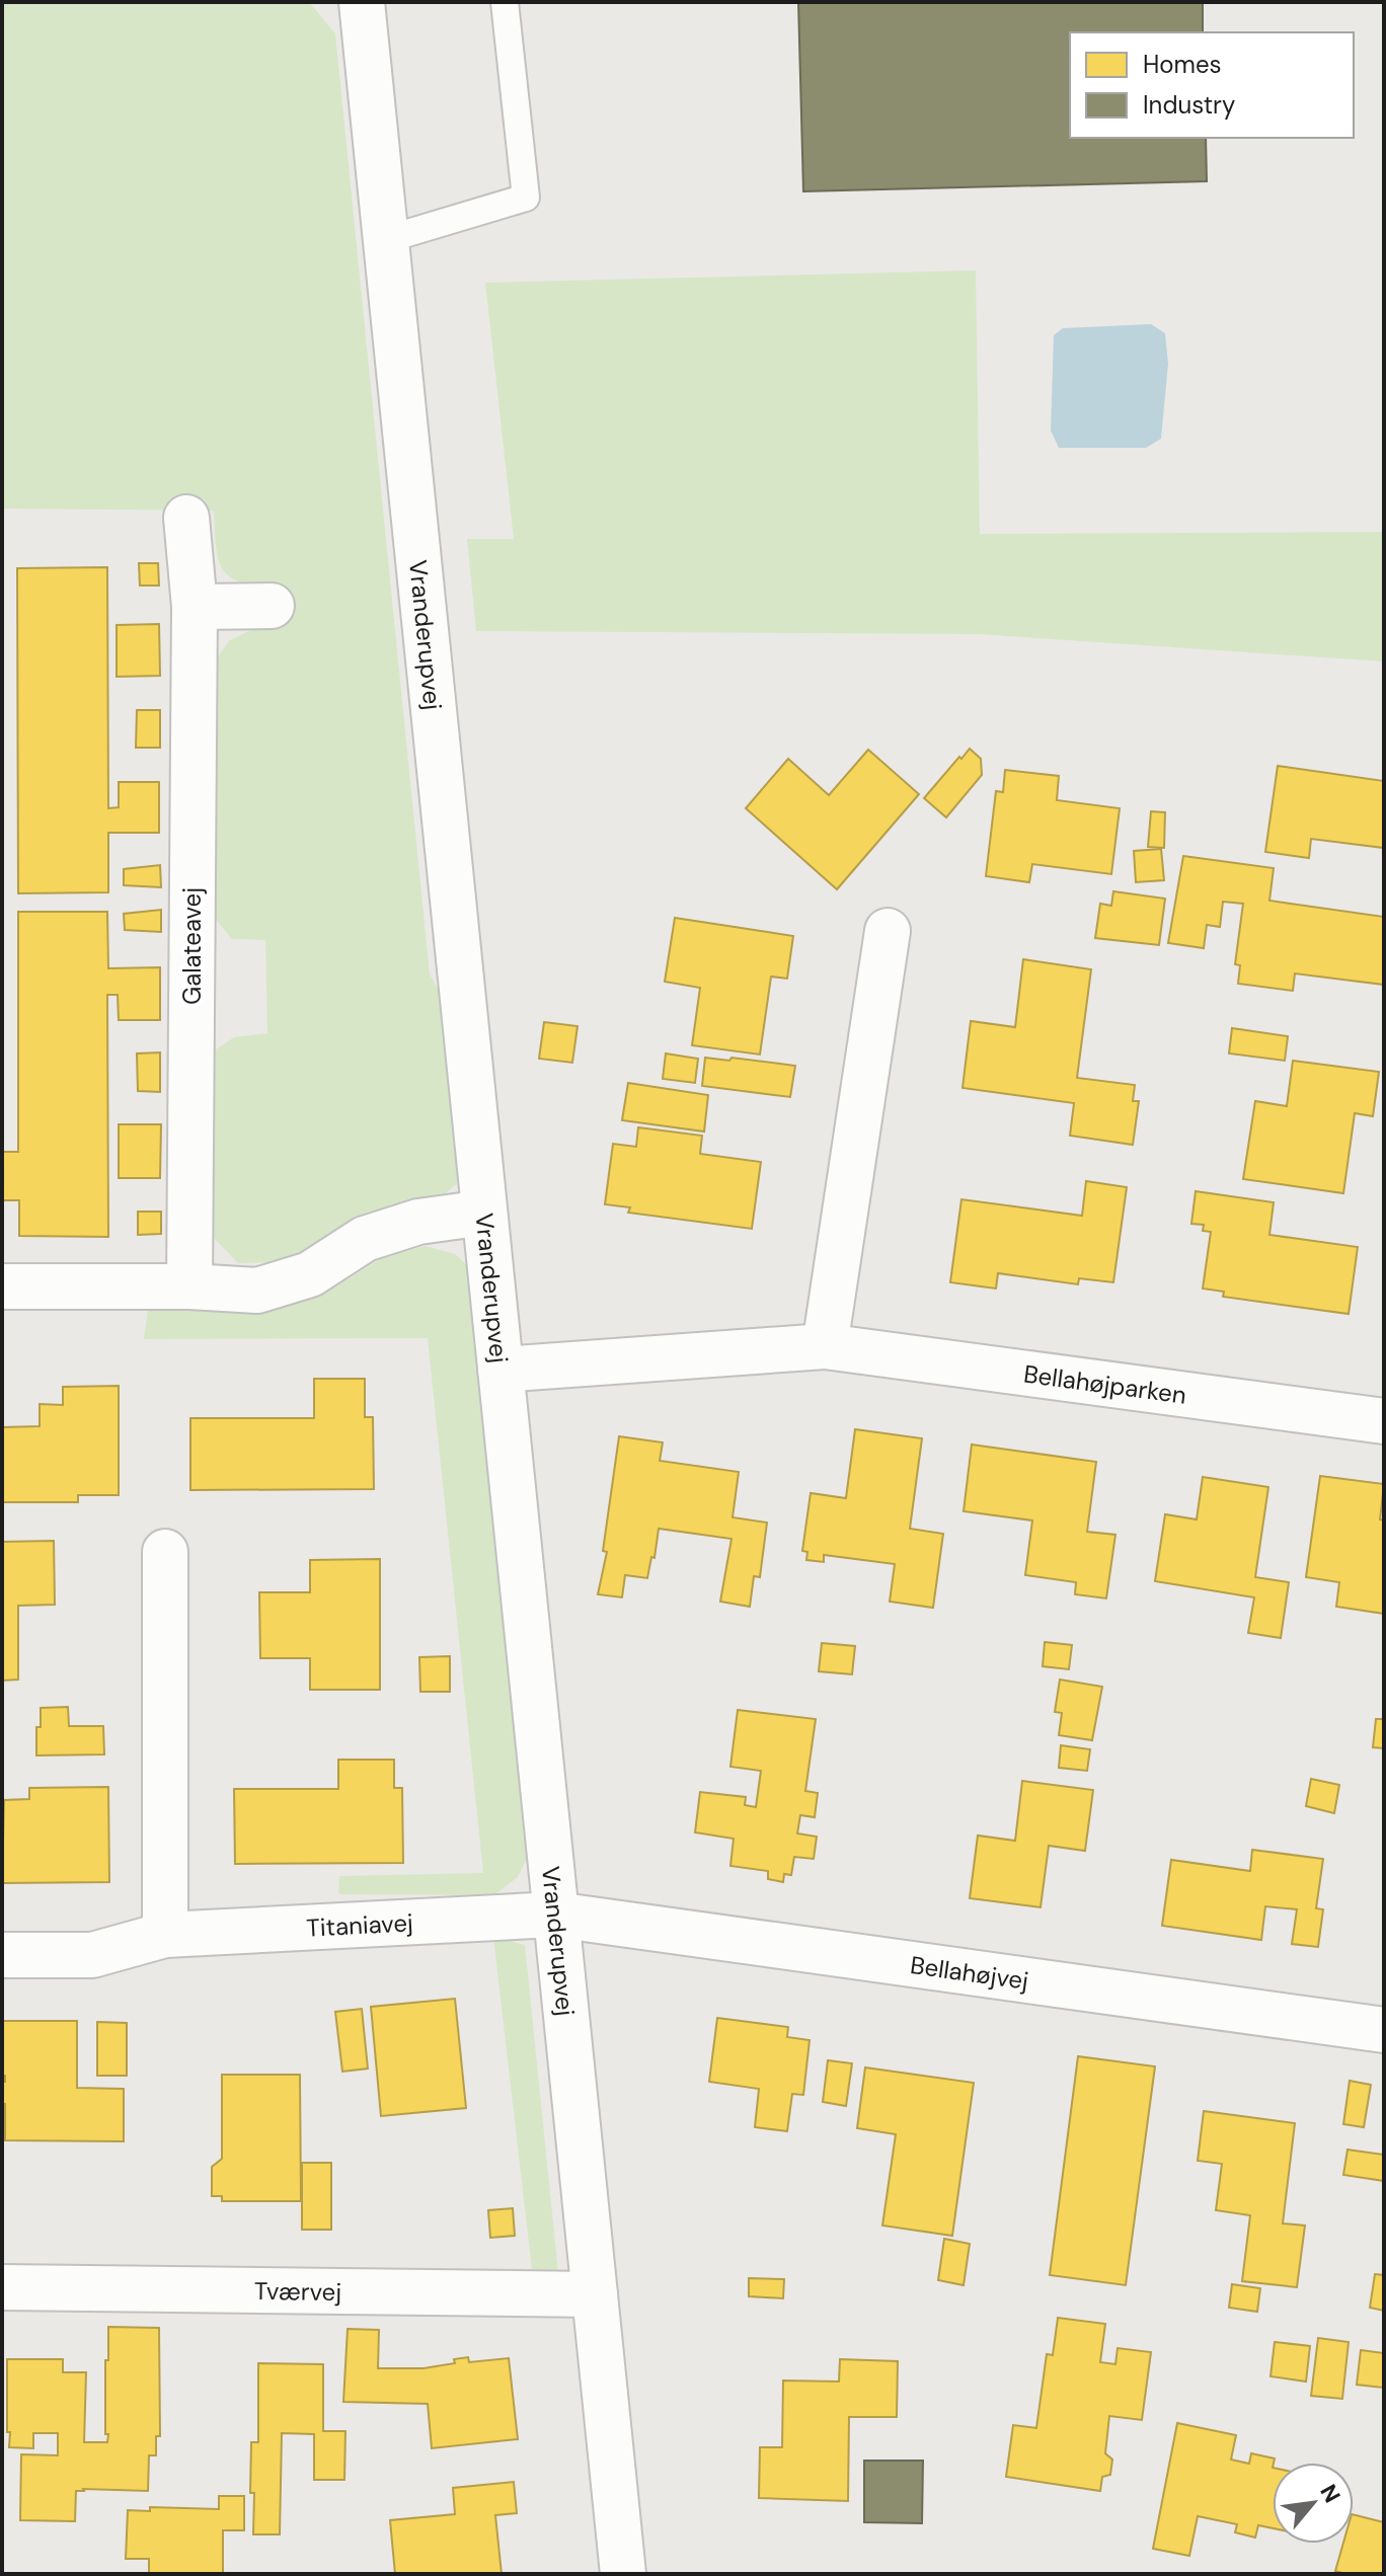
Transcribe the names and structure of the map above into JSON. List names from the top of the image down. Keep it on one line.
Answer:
{"streets":{"street":["Vranderupvej","Galateavej","Bellahøjparken","Titaniavej","Bellahøjvej","Tværvej"]},"crossings":[["Vranderupvej","Bellahøjparken"],["Vranderupvej","Titaniavej"],["Vranderupvej","Bellahøjvej"],["Vranderupvej","Tværvej"],["Titaniavej","Bellahøjvej"]],"legend":["Homes","Industry"],"north":"top right"}
